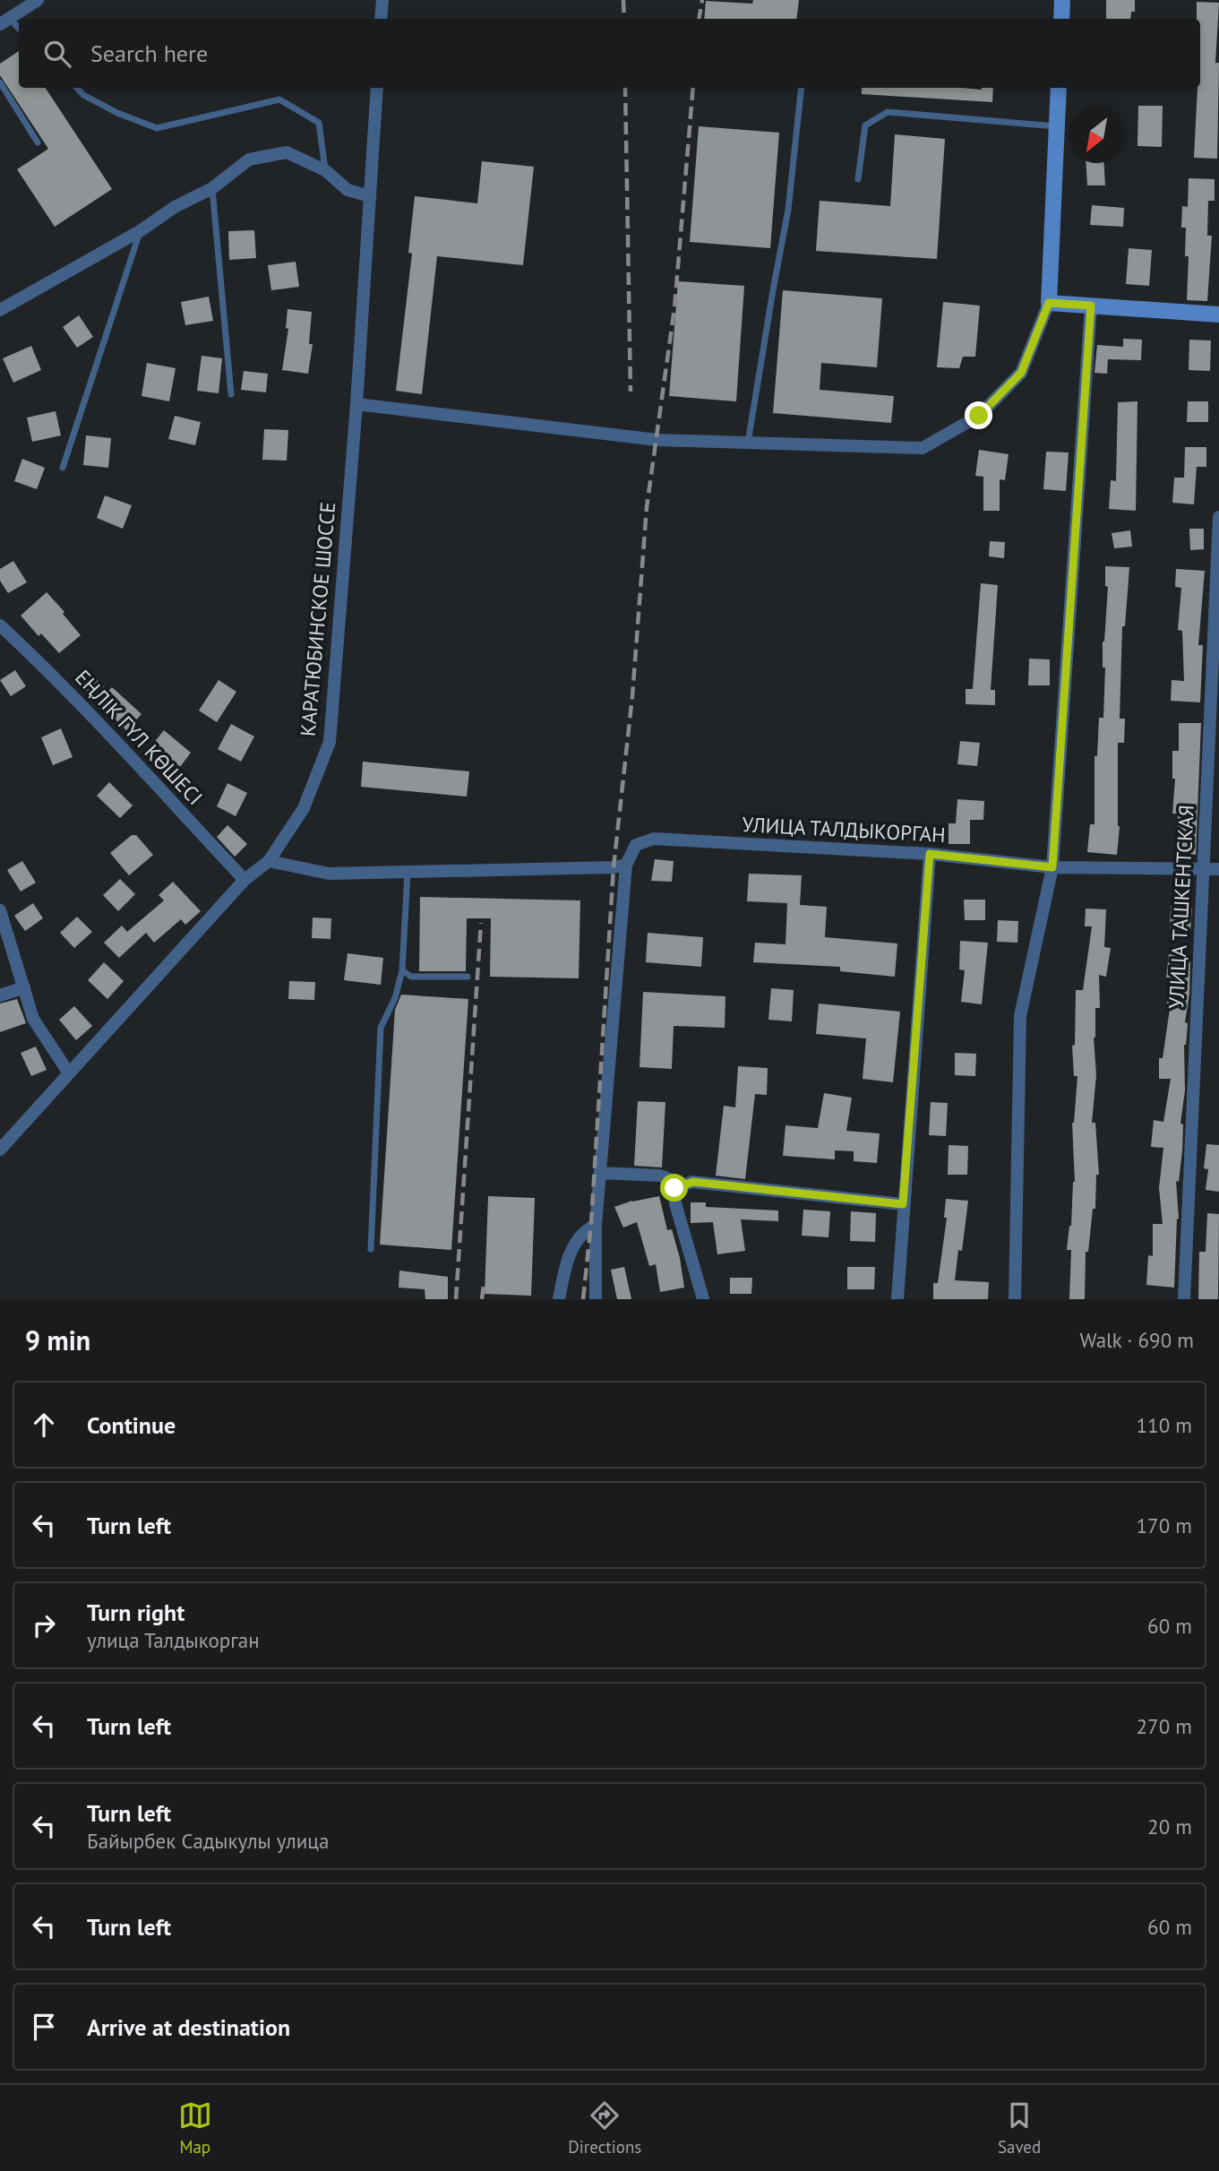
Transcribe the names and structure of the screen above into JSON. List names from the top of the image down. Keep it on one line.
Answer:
{"streets":{"street":["КАРАТЮБИНСКОЕ ШОССЕ","ЕҢЛІК ГҮЛ КӨШЕСІ","УЛИЦА ТАЛДЫКОРГАН","УЛИЦА ТАШКЕНТСКАЯ"]},"crossings":[["КАРАТЮБИНСКОЕ ШОССЕ","ЕҢЛІК ГҮЛ КӨШЕСІ"],["УЛИЦА ТАЛДЫКОРГАН","УЛИЦА ТАШКЕНТСКАЯ"]],"north":"bottom left","page":{"search":"Search here","heading":["9 min","Walk · 690 m"],"list":[["Continue","110 m"],["Turn left","170 m"],["Turn right","улица Талдыкорган","60 m"],["Turn left","270 m"],["Turn left","Байырбек Садыкулы улица","20 m"],["Turn left","60 m"],"Arrive at destination"],"nav":["Map","Directions","Saved"]}}
